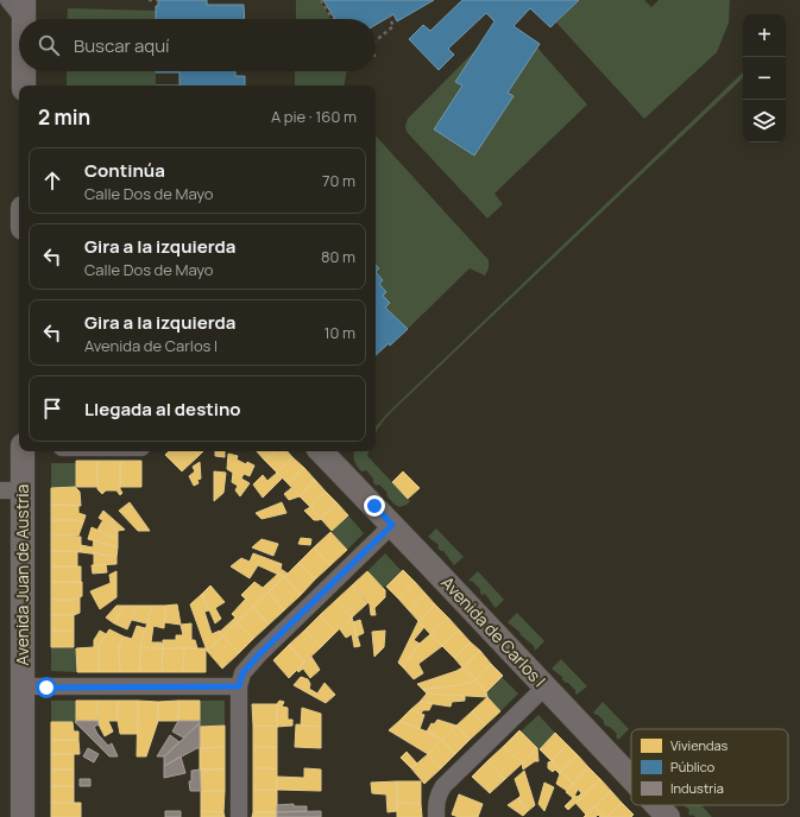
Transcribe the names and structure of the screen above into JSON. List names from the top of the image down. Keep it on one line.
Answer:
{"streets":{"main road":["Avenida Juan de Austria","Avenida de Carlos I"]},"legend":["Viviendas","Público","Industria"],"page":{"map_buttons":["+","−"],"search":"Buscar aquí","heading":["2 min","A pie · 160 m"],"list":[["Continúa","Calle Dos de Mayo","70 m"],["Gira a la izquierda","Calle Dos de Mayo","80 m"],["Gira a la izquierda","Avenida de Carlos I","10 m"],"Llegada al destino"]}}
